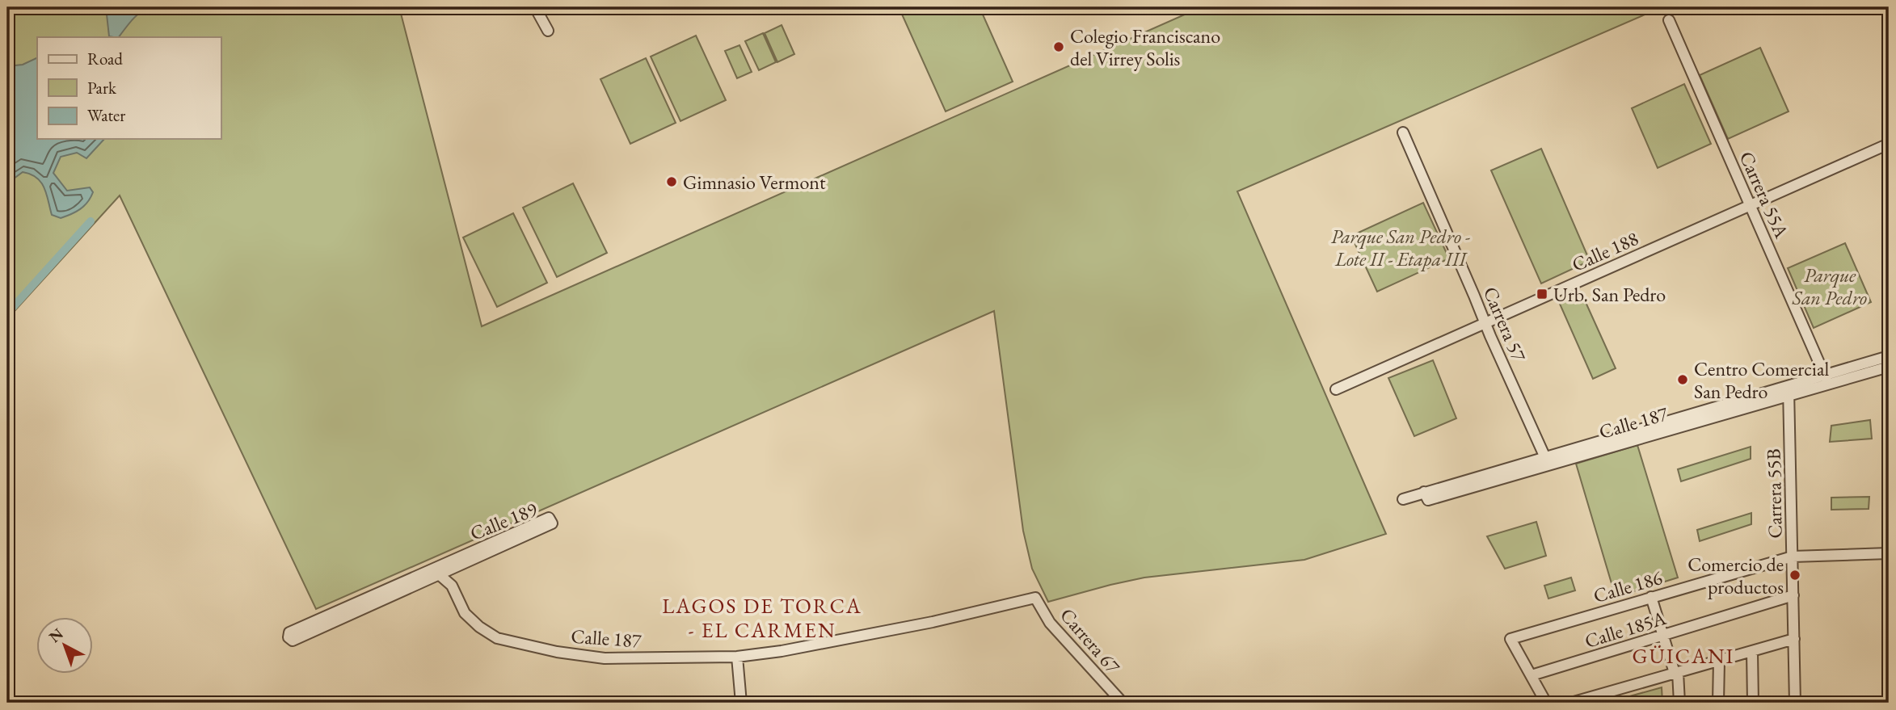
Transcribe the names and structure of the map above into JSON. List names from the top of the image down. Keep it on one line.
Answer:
{"streets":{"street":["Carrera 55A","Calle 188","Carrera 57","Calle 187","Carrera 55B","Calle 189","Calle 186","Calle 185A","Carrera 67"]},"crossings":[["Carrera 55A","Calle 188"],["Carrera 55A","Calle 187"],["Calle 188","Carrera 57"],["Carrera 57","Calle 187"],["Calle 187","Carrera 55B"],["Calle 187","Calle 189"],["Calle 187","Carrera 67"],["Carrera 55B","Calle 186"],["Carrera 55B","Calle 185A"],["Calle 186","Calle 185A"]],"districts":["LAGOS DE TORCA - EL CARMEN","GÜICANI"],"parks":["Parque San Pedro - Lote II - Etapa III","Parque San Pedro"],"places":{"other":["Colegio Franciscano del Virrey Solis","Gimnasio Vermont","Centro Comercial San Pedro","Comercio de productos"],"transit":["Urb. San Pedro"]},"legend":["Road","Park","Water"],"north":"top left"}
